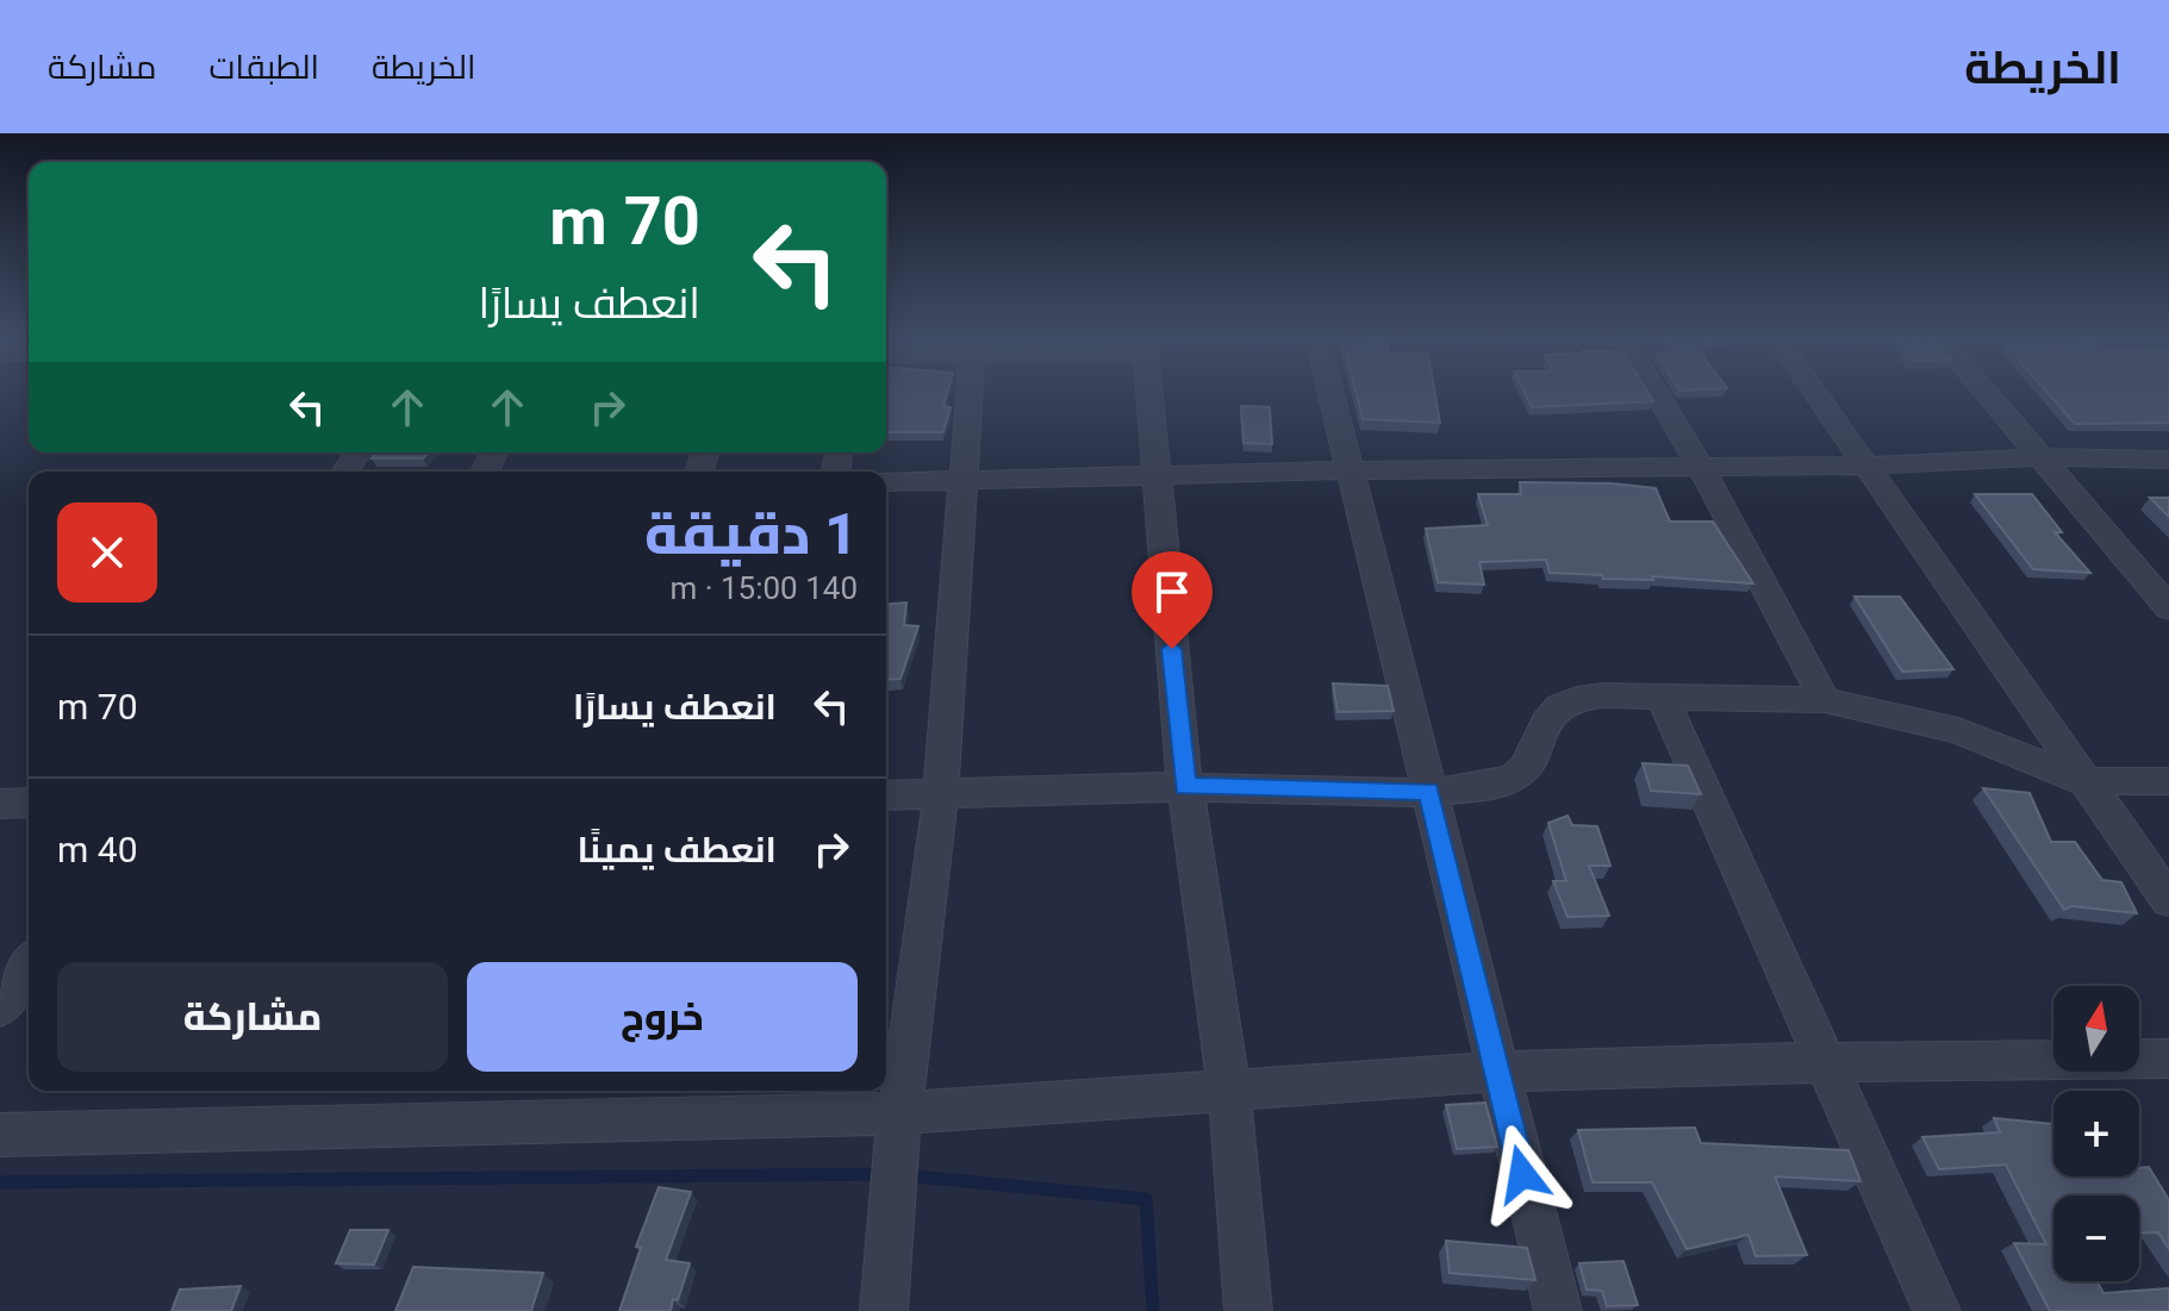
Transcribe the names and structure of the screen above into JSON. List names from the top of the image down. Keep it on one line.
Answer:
{"north":"top","page":{"header":"الخريطة","nav":["الخريطة","الطبقات","مشاركة"],"turn":["70 m","انعطف يسارًا"],"heading":["1 دقيقة","140 m · 15:00"],"list":[{"name":"انعطف يسارًا","value":"70 m"},{"name":"انعطف يمينًا","value":"40 m"}],"buttons":["خروج","مشاركة"],"map_buttons":["+","−"]}}
